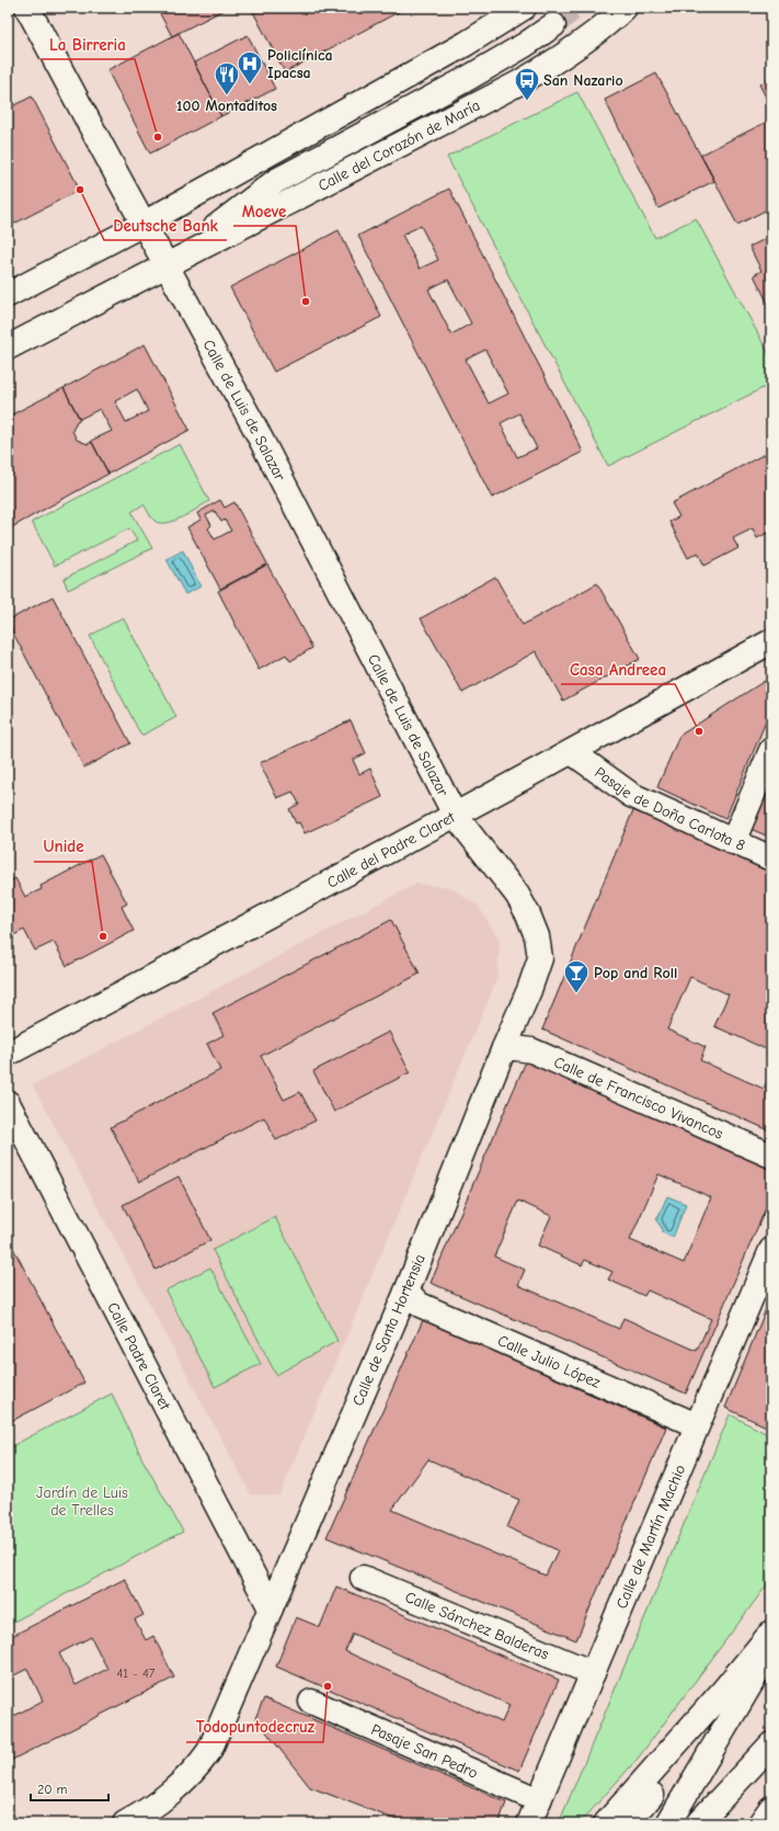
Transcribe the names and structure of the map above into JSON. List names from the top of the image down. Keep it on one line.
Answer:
{"streets":{"main road":["Calle del Corazón de María","Calle de Luis de Salazar","Pasaje de Doña Carlota 8","Calle del Padre Claret","Calle de Francisco Vivancos","Calle de Santa Hortensia","Calle Padre Claret","Calle Julio López","Calle de Martín Machio","Calle Sánchez Balderas","Pasaje San Pedro"]},"crossings":[["Calle del Corazón de María","Calle de Luis de Salazar"],["Calle de Luis de Salazar","Calle del Padre Claret"],["Calle de Luis de Salazar","Calle de Santa Hortensia"],["Pasaje de Doña Carlota 8","Calle del Padre Claret"],["Calle del Padre Claret","Calle de Santa Hortensia"],["Calle de Francisco Vivancos","Calle de Santa Hortensia"],["Calle de Santa Hortensia","Calle Padre Claret"],["Calle de Santa Hortensia","Calle Julio López"],["Calle Julio López","Calle de Martín Machio"],["Calle de Martín Machio","Calle Sánchez Balderas"],["Calle de Martín Machio","Pasaje San Pedro"]],"parks":["Jardín de Luis de Trelles"],"places":{"hospital":["Policlínica Ipacsa"],"restaurant":["100 Montaditos"],"bus stop":["San Nazario"],"other":["La Birreria","Deutsche Bank","Moeve","Casa Andreea","Unide","Todopuntodecruz"],"bar":["Pop and Roll"]},"house_numbers":["41 - 47"],"scale_bar":"20 m"}
